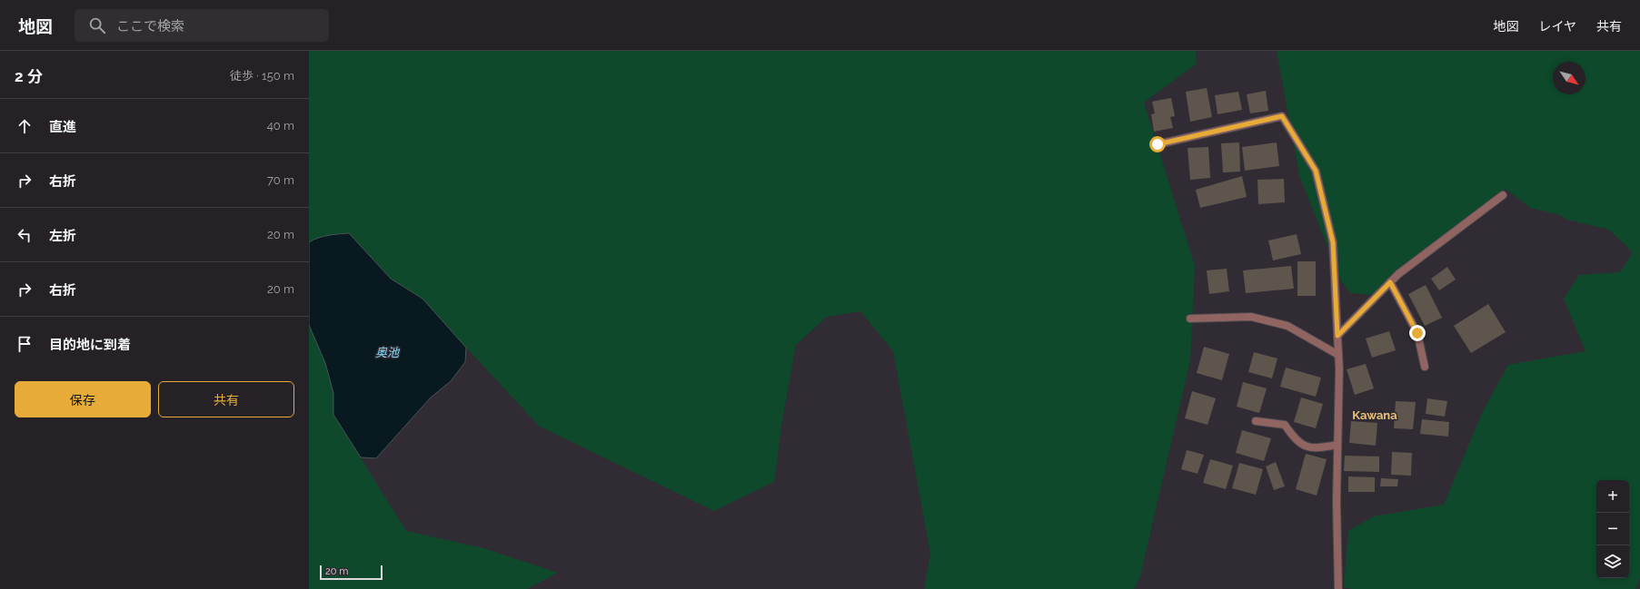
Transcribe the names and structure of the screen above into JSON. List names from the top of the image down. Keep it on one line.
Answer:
{"districts":["Kawana"],"water":["奥池"],"scale_bar":"20 m","north":"bottom right","page":{"header":"地図","search":"ここで検索","nav":["地図","レイヤ","共有"],"heading":["2 分","徒歩 · 150 m"],"list":[["直進","40 m"],["右折","70 m"],["左折","20 m"],["右折","20 m"],"目的地に到着"],"buttons":["保存","共有"],"map_buttons":["+","−"],"scale":"20 m"}}
